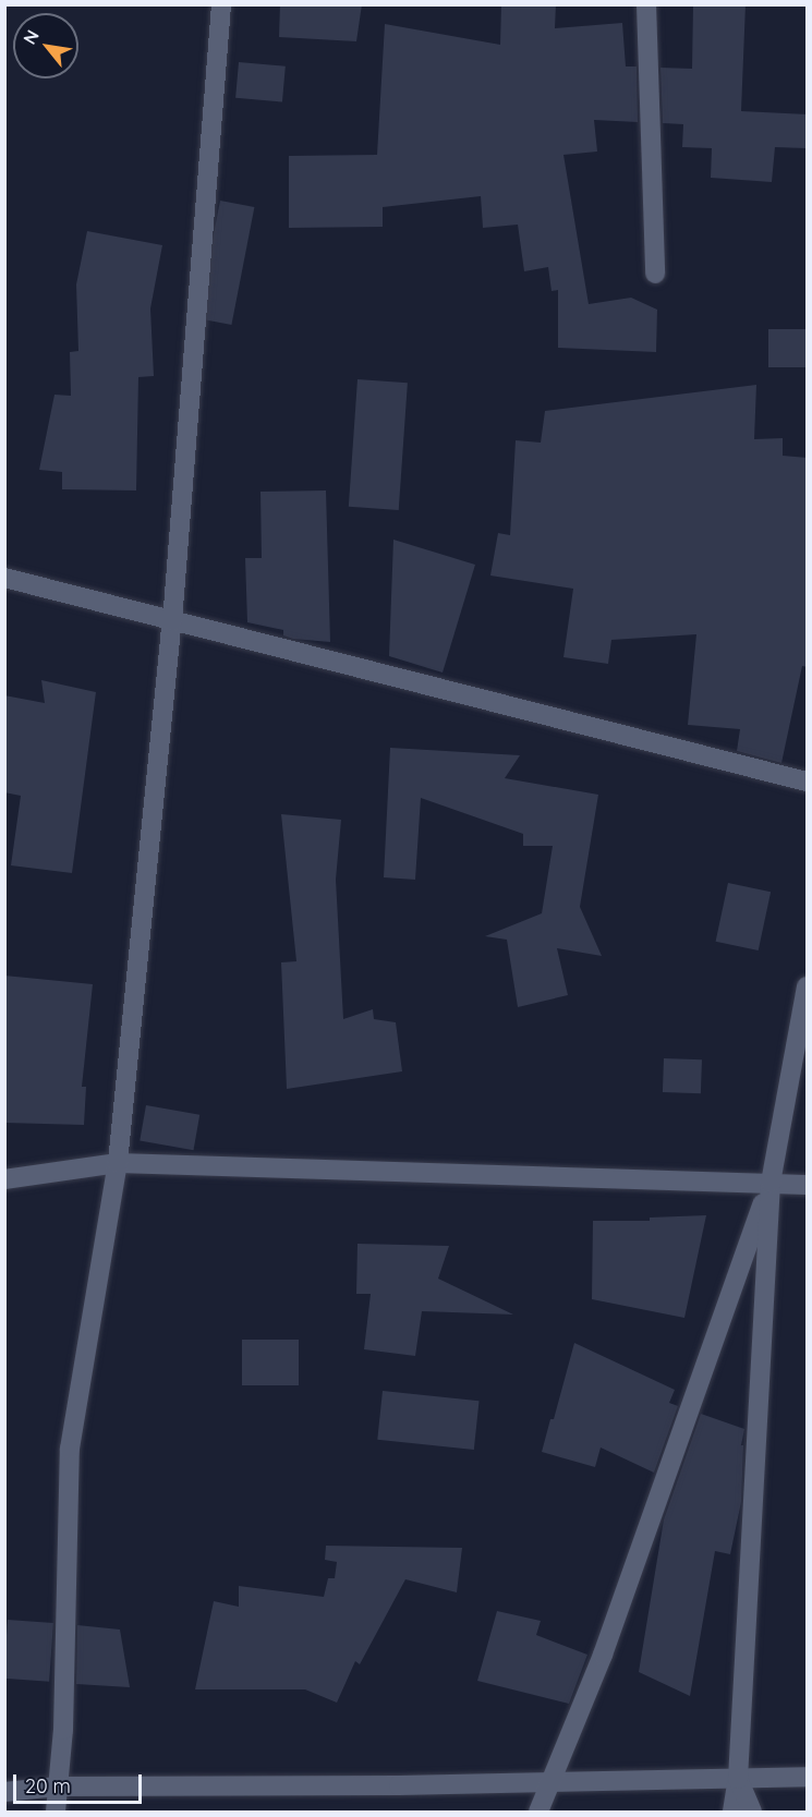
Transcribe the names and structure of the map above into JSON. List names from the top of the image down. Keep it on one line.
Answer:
{"scale_bar":"20 m","north":"top left"}
